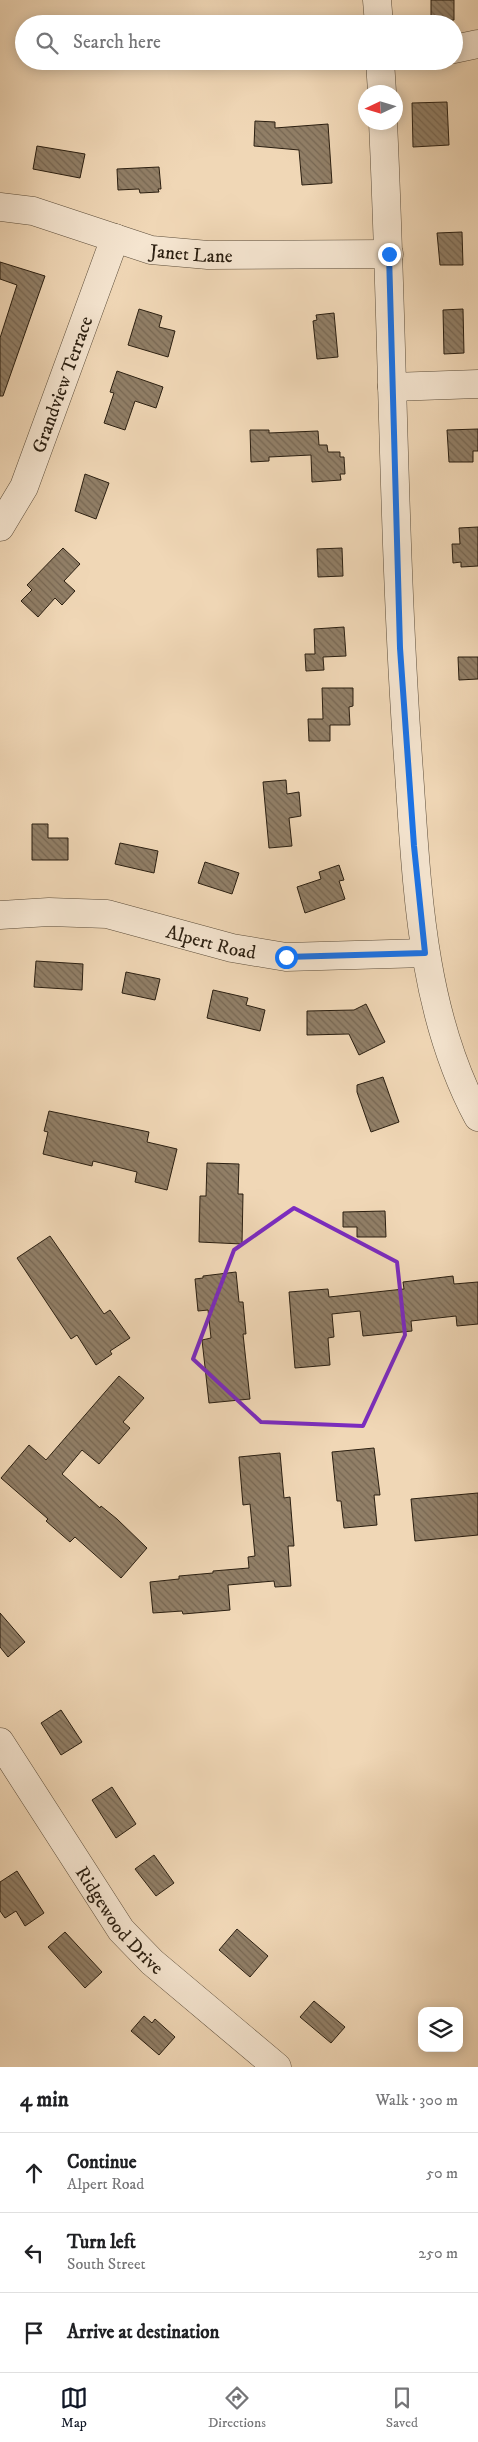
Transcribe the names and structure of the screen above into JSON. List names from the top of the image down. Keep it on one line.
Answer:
{"streets":{"street":["Janet Lane","Grandview Terrace","Alpert Road","Ridgewood Drive"]},"crossings":[["Janet Lane","Grandview Terrace"]],"north":"left","page":{"search":"Search here","heading":["4 min","Walk · 300 m"],"list":[["Continue","Alpert Road","50 m"],["Turn left","South Street","250 m"],"Arrive at destination"],"nav":["Map","Directions","Saved"]}}
